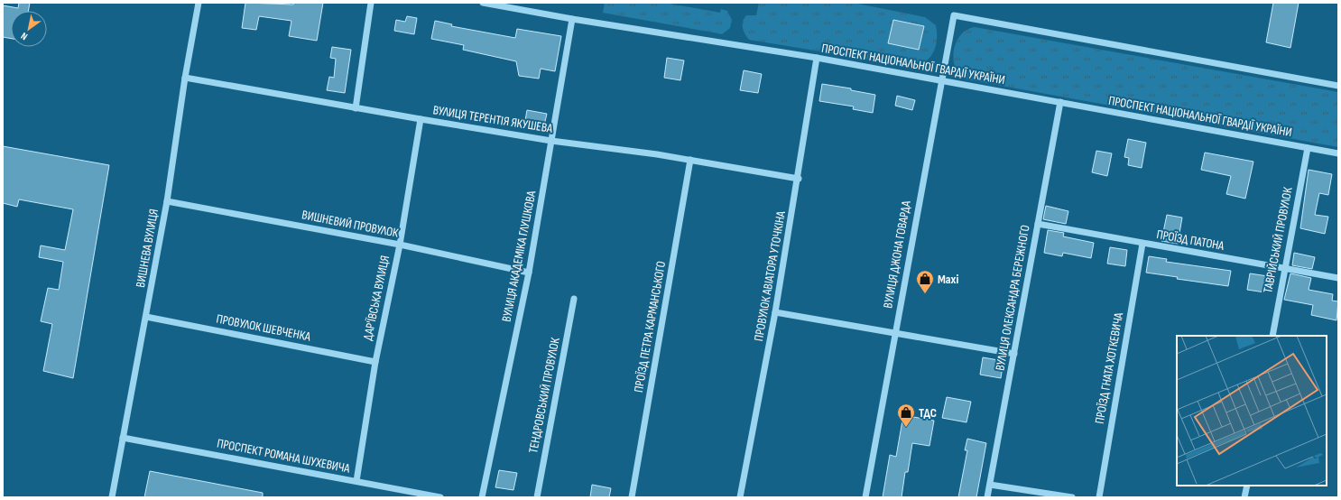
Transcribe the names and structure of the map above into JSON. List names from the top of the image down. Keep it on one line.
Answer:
{"streets":{"street":["ПРОСПЕКТ НАЦІОНАЛЬНОЇ ГВАРДІЇ УКРАЇНИ","ВУЛИЦЯ ТЕРЕНТІЯ ЯКУШЕВА","ВИШНЕВИЙ ПРОВУЛОК","ПРОЇЗД ПАТОНА","ТАВРІЙСЬКИЙ ПРОВУЛОК","ВИШНЕВА ВУЛИЦЯ","ВУЛИЦЯ ДЖОНА ГОВАРДА","ВУЛИЦЯ АКАДЕМІКА ГЛУШКОВА","ПРОВУЛОК АВІАТОРА УТОЧКІНА","ДАР'ЇВСЬКА ВУЛИЦЯ","ВУЛИЦЯ ОЛЕКСАНДРА БЕРЕЖНОГО","ПРОЇЗД ПЕТРА КАРМАНСЬКОГО","ПРОВУЛОК ШЕВЧЕНКА","ПРОЇЗД ГНАТА ХОТКЕВИЧА","ТЕНДРОВСЬКИЙ ПРОВУЛОК","ПРОСПЕКТ РОМАНА ШУХЕВИЧА"]},"crossings":[["ПРОСПЕКТ НАЦІОНАЛЬНОЇ ГВАРДІЇ УКРАЇНИ","ТАВРІЙСЬКИЙ ПРОВУЛОК"],["ПРОСПЕКТ НАЦІОНАЛЬНОЇ ГВАРДІЇ УКРАЇНИ","ВУЛИЦЯ ДЖОНА ГОВАРДА"],["ПРОСПЕКТ НАЦІОНАЛЬНОЇ ГВАРДІЇ УКРАЇНИ","ВУЛИЦЯ АКАДЕМІКА ГЛУШКОВА"],["ПРОСПЕКТ НАЦІОНАЛЬНОЇ ГВАРДІЇ УКРАЇНИ","ПРОВУЛОК АВІАТОРА УТОЧКІНА"],["ПРОСПЕКТ НАЦІОНАЛЬНОЇ ГВАРДІЇ УКРАЇНИ","ВУЛИЦЯ ОЛЕКСАНДРА БЕРЕЖНОГО"],["ВУЛИЦЯ ТЕРЕНТІЯ ЯКУШЕВА","ВИШНЕВА ВУЛИЦЯ"],["ВУЛИЦЯ ТЕРЕНТІЯ ЯКУШЕВА","ВУЛИЦЯ АКАДЕМІКА ГЛУШКОВА"],["ВУЛИЦЯ ТЕРЕНТІЯ ЯКУШЕВА","ПРОВУЛОК АВІАТОРА УТОЧКІНА"],["ВУЛИЦЯ ТЕРЕНТІЯ ЯКУШЕВА","ДАР'ЇВСЬКА ВУЛИЦЯ"],["ВУЛИЦЯ ТЕРЕНТІЯ ЯКУШЕВА","ПРОЇЗД ПЕТРА КАРМАНСЬКОГО"],["ВИШНЕВИЙ ПРОВУЛОК","ВИШНЕВА ВУЛИЦЯ"],["ВИШНЕВИЙ ПРОВУЛОК","ВУЛИЦЯ АКАДЕМІКА ГЛУШКОВА"],["ВИШНЕВИЙ ПРОВУЛОК","ДАР'ЇВСЬКА ВУЛИЦЯ"],["ПРОЇЗД ПАТОНА","ТАВРІЙСЬКИЙ ПРОВУЛОК"],["ПРОЇЗД ПАТОНА","ВУЛИЦЯ ОЛЕКСАНДРА БЕРЕЖНОГО"],["ПРОЇЗД ПАТОНА","ПРОЇЗД ГНАТА ХОТКЕВИЧА"],["ВИШНЕВА ВУЛИЦЯ","ПРОВУЛОК ШЕВЧЕНКА"],["ВИШНЕВА ВУЛИЦЯ","ПРОСПЕКТ РОМАНА ШУХЕВИЧА"],["ДАР'ЇВСЬКА ВУЛИЦЯ","ПРОВУЛОК ШЕВЧЕНКА"],["ДАР'ЇВСЬКА ВУЛИЦЯ","ПРОСПЕКТ РОМАНА ШУХЕВИЧА"]],"places":{"shop":["Maxi","ТДС"]},"north":"bottom left"}
